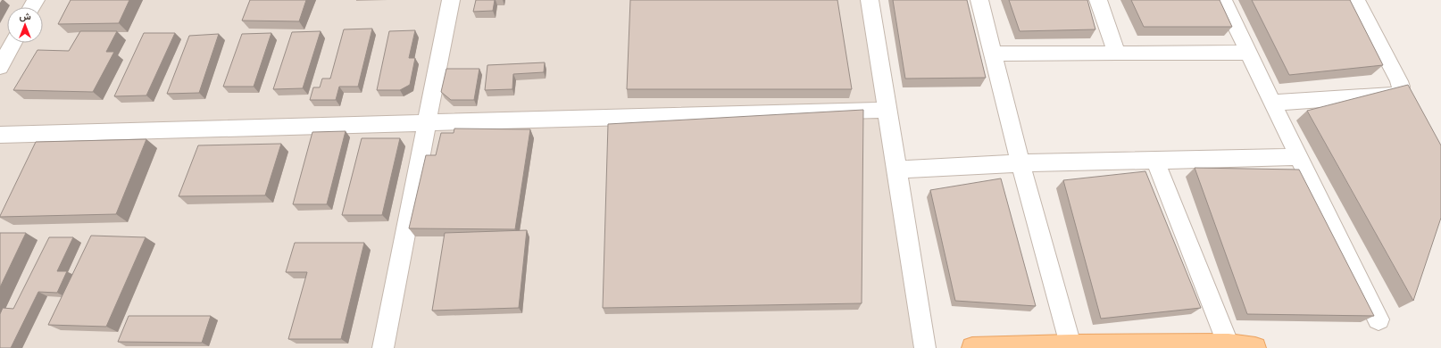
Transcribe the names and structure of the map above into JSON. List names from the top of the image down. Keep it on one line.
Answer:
{"north":"top"}
